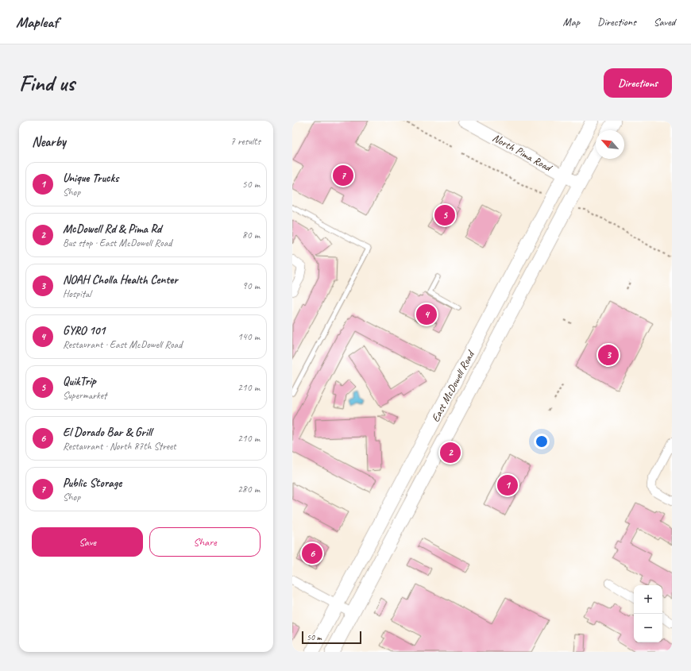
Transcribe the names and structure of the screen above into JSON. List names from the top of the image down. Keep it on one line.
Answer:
{"streets":{"main road":["North Pima Road","East McDowell Road"]},"crossings":[["North Pima Road","East McDowell Road"]],"scale_bar":"50 m","north":"top left","page":{"header":"Mapleaf","nav":["Map","Directions","Saved"],"buttons":["Directions",["Save","Share"]],"title":"Find us","heading":["Nearby","7 results"],"list":[{"mark":"1","name":"Unique Trucks","note":"Shop","value":"50 m"},{"mark":"2","name":"McDowell Rd & Pima Rd","note":"Bus stop · East McDowell Road","value":"80 m"},{"mark":"3","name":"NOAH Cholla Health Center","note":"Hospital","value":"90 m"},{"mark":"4","name":"GYRO 101","note":"Restaurant · East McDowell Road","value":"140 m"},{"mark":"5","name":"QuikTrip","note":"Supermarket","value":"210 m"},{"mark":"6","name":"El Dorado Bar & Grill","note":"Restaurant · North 87th Street","value":"210 m"},{"mark":"7","name":"Public Storage","note":"Shop","value":"280 m"}],"pins":["7","5","4","3","2","1","6"],"map_buttons":["+","−"],"scale":"50 m"}}
